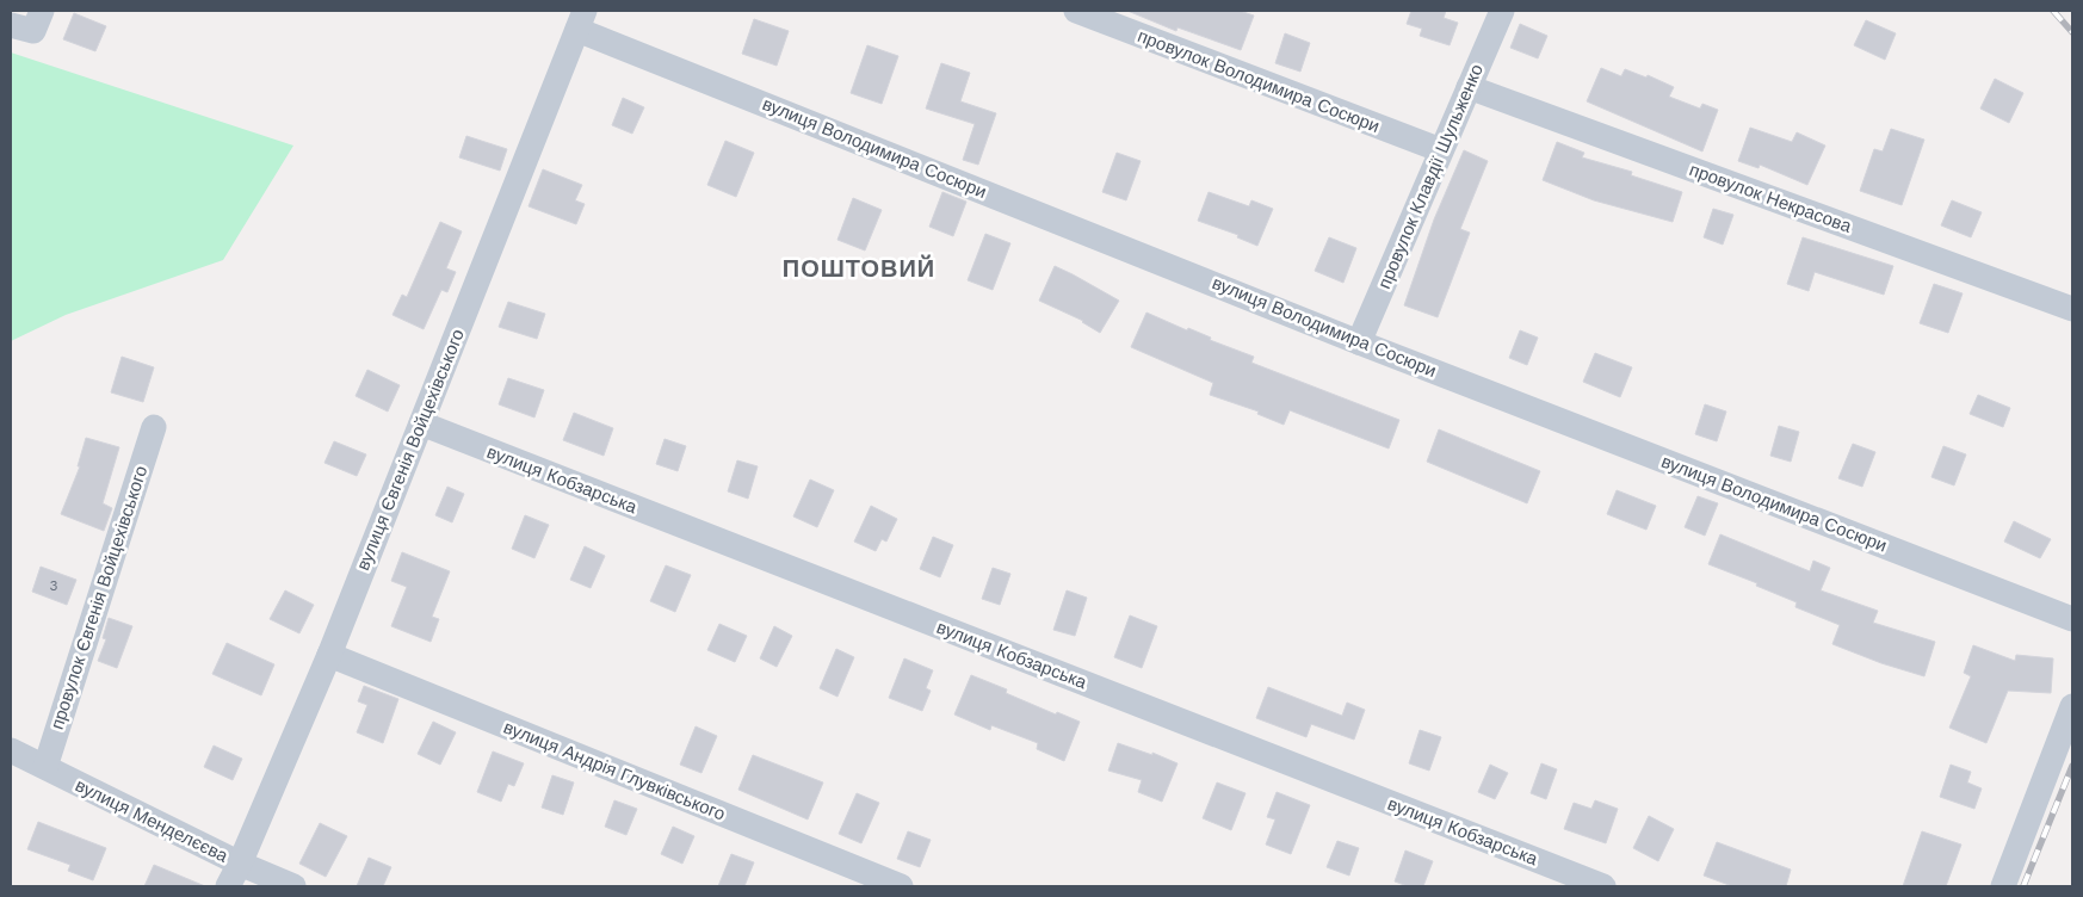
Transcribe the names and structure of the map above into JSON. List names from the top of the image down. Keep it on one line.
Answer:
{"streets":{"street":["провулок Володимира Сосюри","вулиця Володимира Сосюри","провулок Клавдії Шульженко","провулок Некрасова","вулиця Євгенія Войцехівського","вулиця Кобзарська","провулок Євгенія Войцехівського","вулиця Андрія Глувківського","вулиця Менделєєва"]},"crossings":[["провулок Володимира Сосюри","провулок Клавдії Шульженко"],["вулиця Володимира Сосюри","провулок Клавдії Шульженко"],["вулиця Володимира Сосюри","вулиця Євгенія Войцехівського"],["провулок Клавдії Шульженко","провулок Некрасова"],["вулиця Євгенія Войцехівського","вулиця Кобзарська"],["вулиця Євгенія Войцехівського","вулиця Андрія Глувківського"],["вулиця Євгенія Войцехівського","вулиця Менделєєва"],["провулок Євгенія Войцехівського","вулиця Менделєєва"]],"districts":["ПОШТОВИЙ"],"house_numbers":["3"]}
